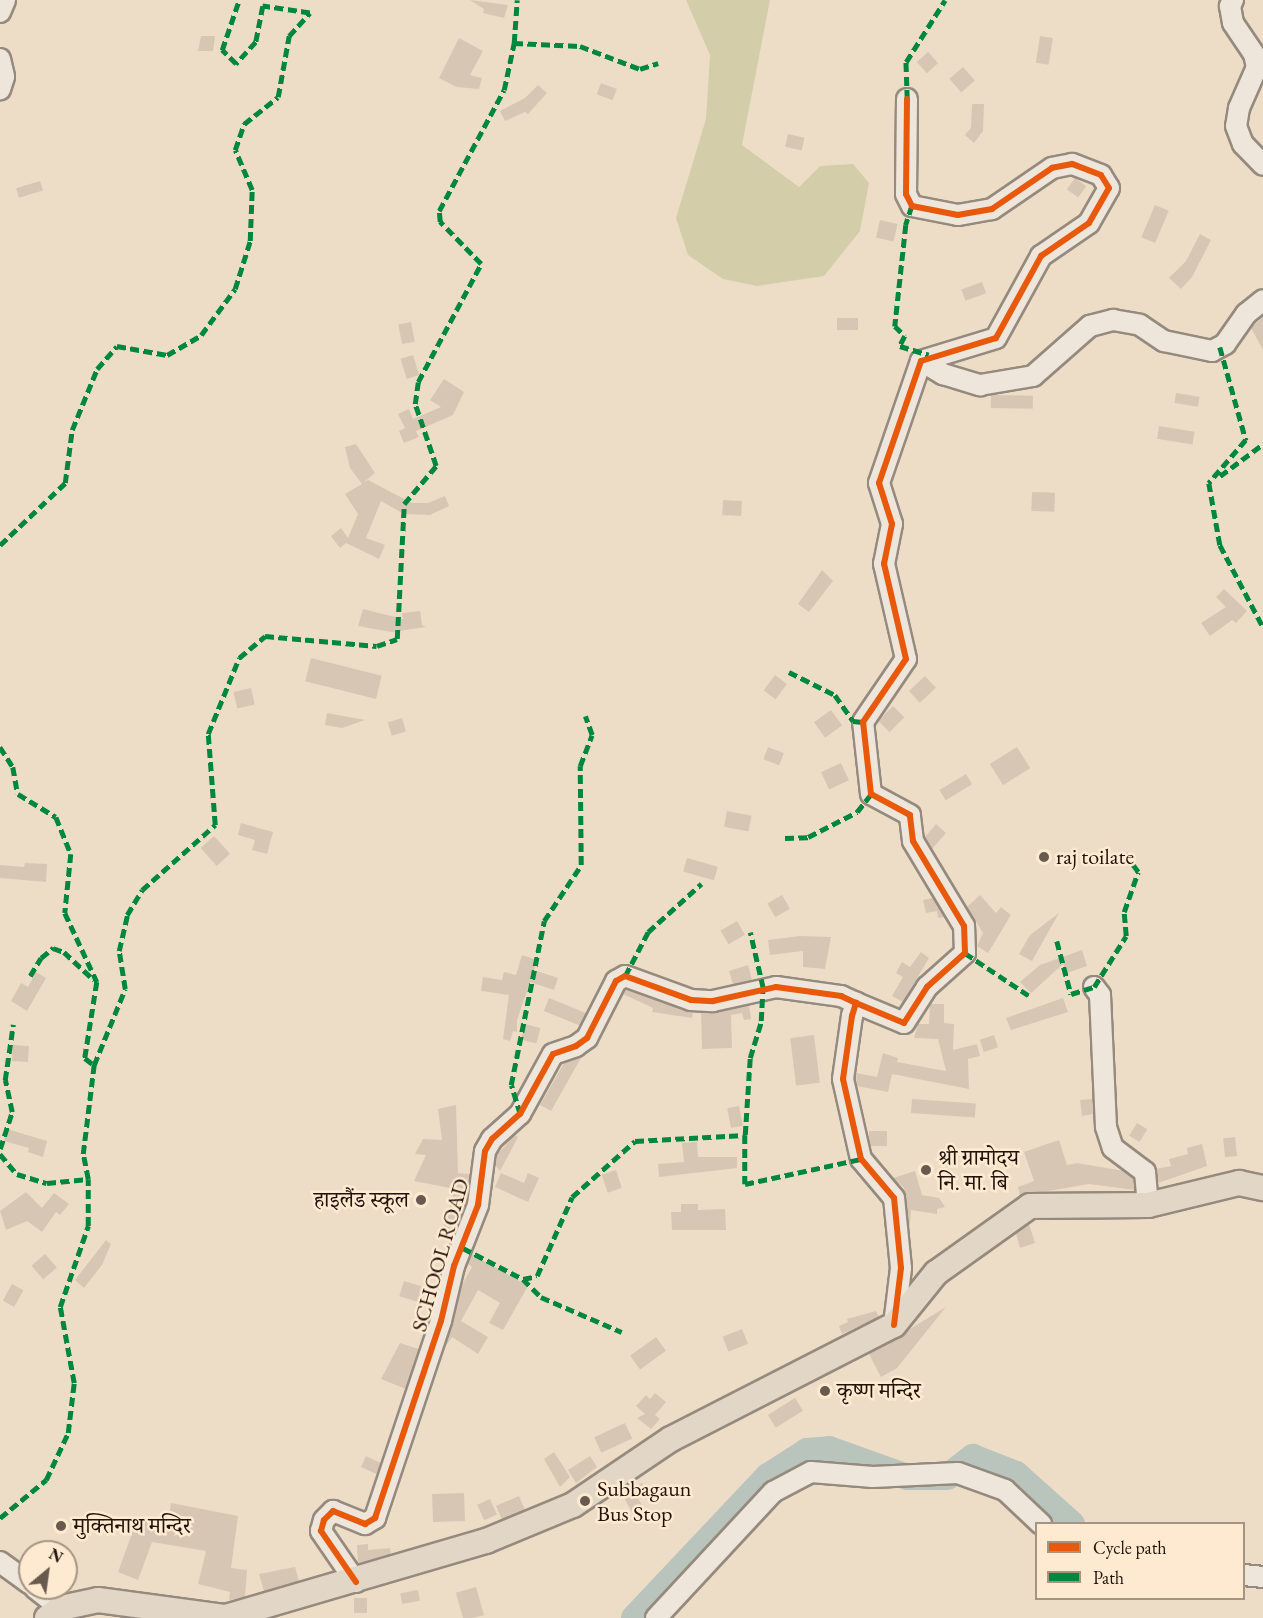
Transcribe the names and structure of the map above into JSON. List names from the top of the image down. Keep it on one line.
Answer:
{"streets":{"street":["SCHOOL ROAD"]},"places":["raj toilate","श्री ग्रामोदय नि. मा. बि","हाइलैंड स्कूल","कृष्ण मन्दिर","Subbagaun Bus Stop","मुक्तिनाथ मन्दिर"],"legend":["Cycle path","Path"],"north":"top right"}
